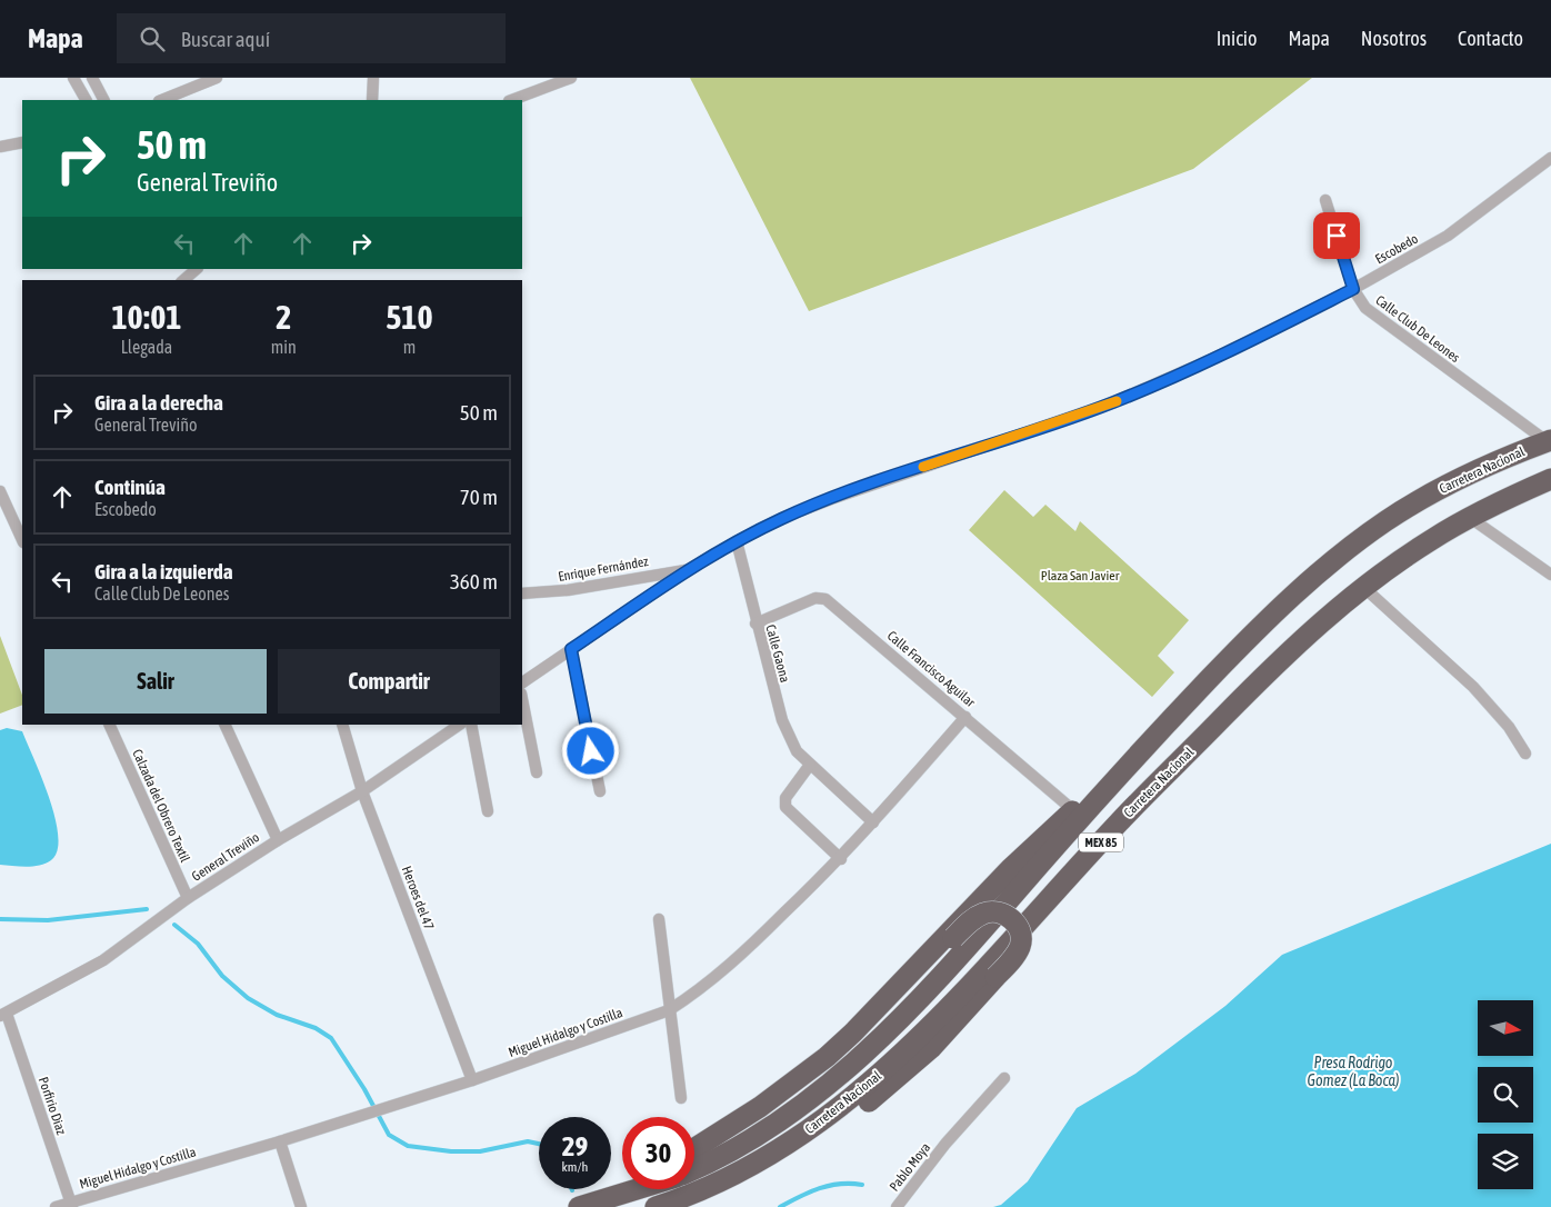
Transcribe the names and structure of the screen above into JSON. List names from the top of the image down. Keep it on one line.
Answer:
{"streets":{"highway":["Carretera Nacional","MEX 85"],"street":["Escobedo","Calle Club De Leones","Enrique Fernández","Calle Gaona","Calle Francisco Aguilar","Calzada del Obrero Textil","General Treviño","Heroes del 47","Miguel Hidalgo y Costilla","Porfirio Diaz","Pablo Moya"]},"crossings":[["Escobedo","Calle Club De Leones"],["Escobedo","Enrique Fernández"],["Escobedo","Calle Gaona"],["Calle Club De Leones","Carretera Nacional"],["Carretera Nacional","MEX 85"],["Calle Gaona","Calle Francisco Aguilar"],["Calle Gaona","Miguel Hidalgo y Costilla"],["Calle Francisco Aguilar","MEX 85"],["Calle Francisco Aguilar","Miguel Hidalgo y Costilla"],["Calzada del Obrero Textil","General Treviño"],["General Treviño","Heroes del 47"],["General Treviño","Porfirio Diaz"],["Heroes del 47","Miguel Hidalgo y Costilla"],["Miguel Hidalgo y Costilla","Porfirio Diaz"]],"water":["Presa Rodrigo Gomez (La Boca)"],"parks":["Plaza San Javier"],"north":"right","page":{"header":"Mapa","search":"Buscar aquí","nav":["Inicio","Mapa","Nosotros","Contacto"],"turn":["50 m","General Treviño"],"eta":["10:01","Llegada","2","min","510","m"],"list":[{"name":"Gira a la derecha","note":"General Treviño","value":"50 m"},{"name":"Continúa","note":"Escobedo","value":"70 m"},{"name":"Gira a la izquierda","note":"Calle Club De Leones","value":"360 m"}],"buttons":["Salir","Compartir"],"speed":"29 km/h","limit":"30"}}
